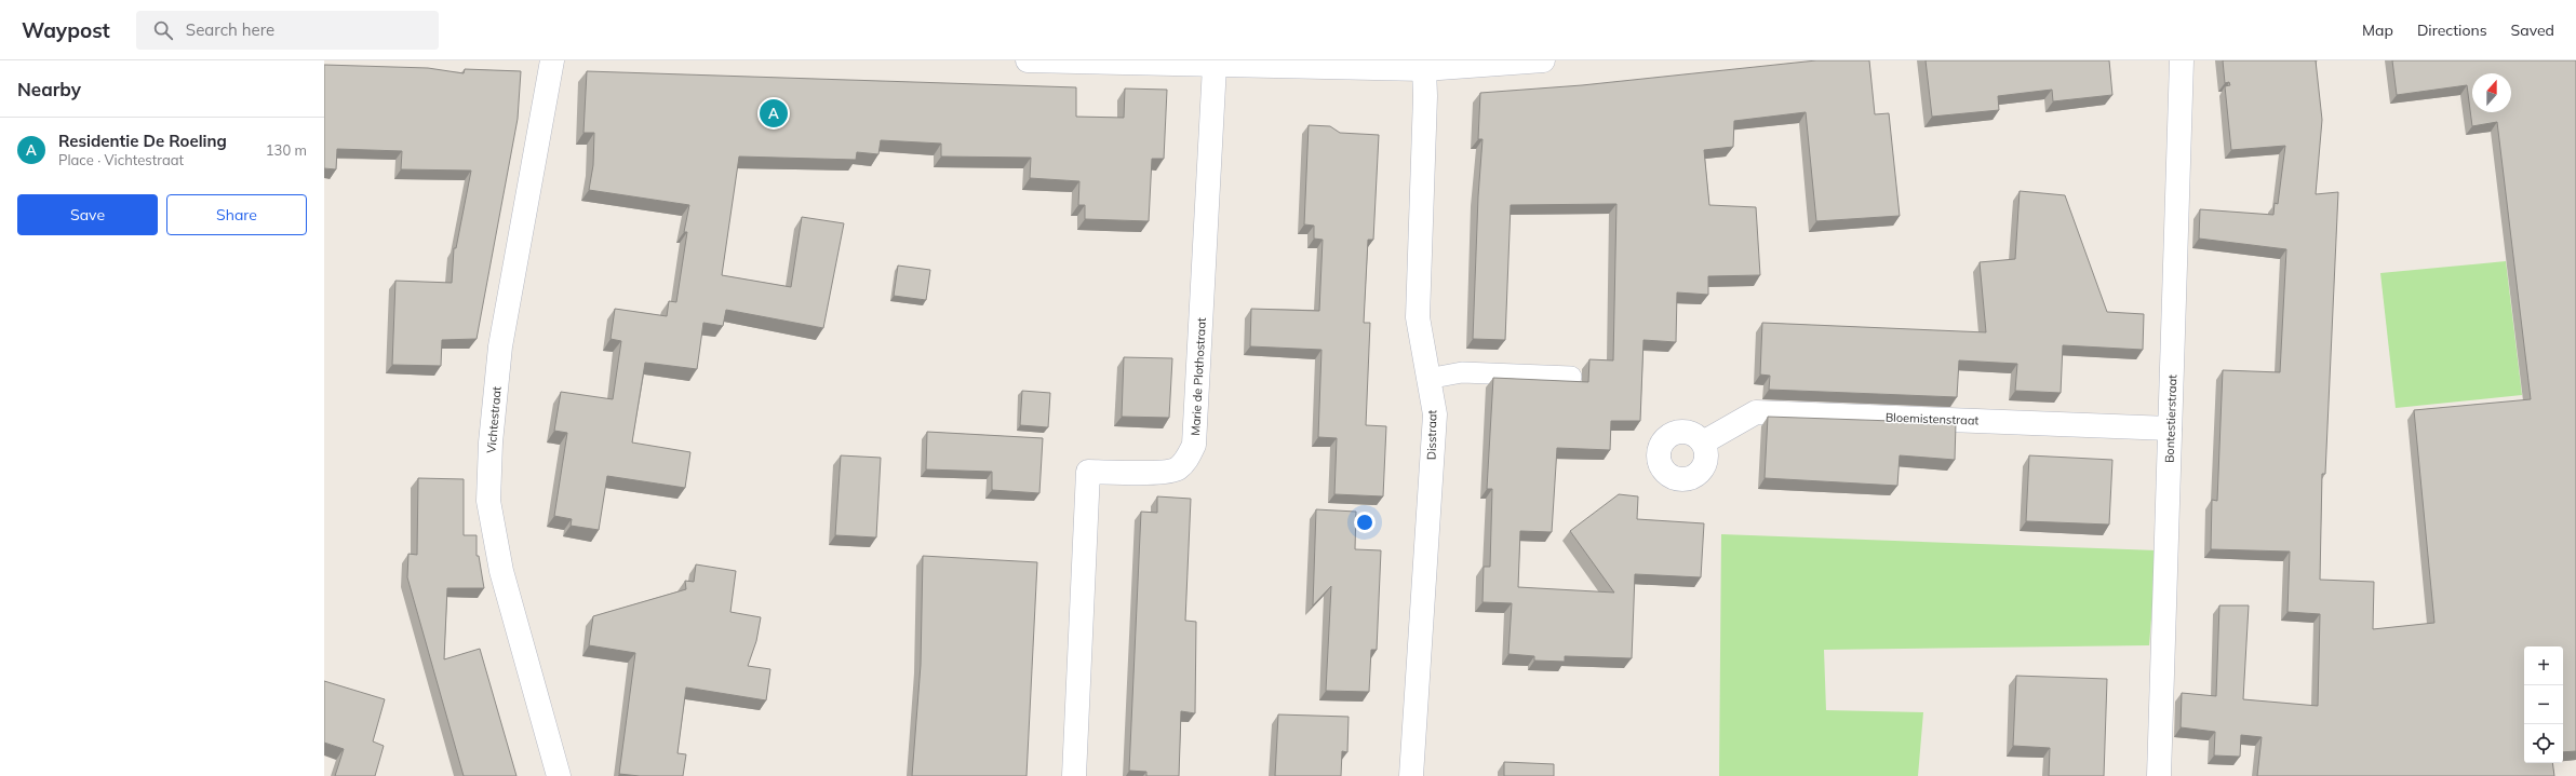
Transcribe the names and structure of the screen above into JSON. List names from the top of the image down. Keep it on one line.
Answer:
{"streets":{"street":["Marie de Plothostraat","Bloemistenstraat","Bontestierstraat","Vichtestraat","Disstraat"]},"crossings":[["Bloemistenstraat","Bontestierstraat"]],"north":"top","page":{"header":"Waypost","search":"Search here","nav":["Map","Directions","Saved"],"heading":"Nearby","pins":"A","list":[{"mark":"A","name":"Residentie De Roeling","note":"Place · Vichtestraat","value":"130 m"}],"buttons":["Save","Share"],"map_buttons":["+","−"]}}
